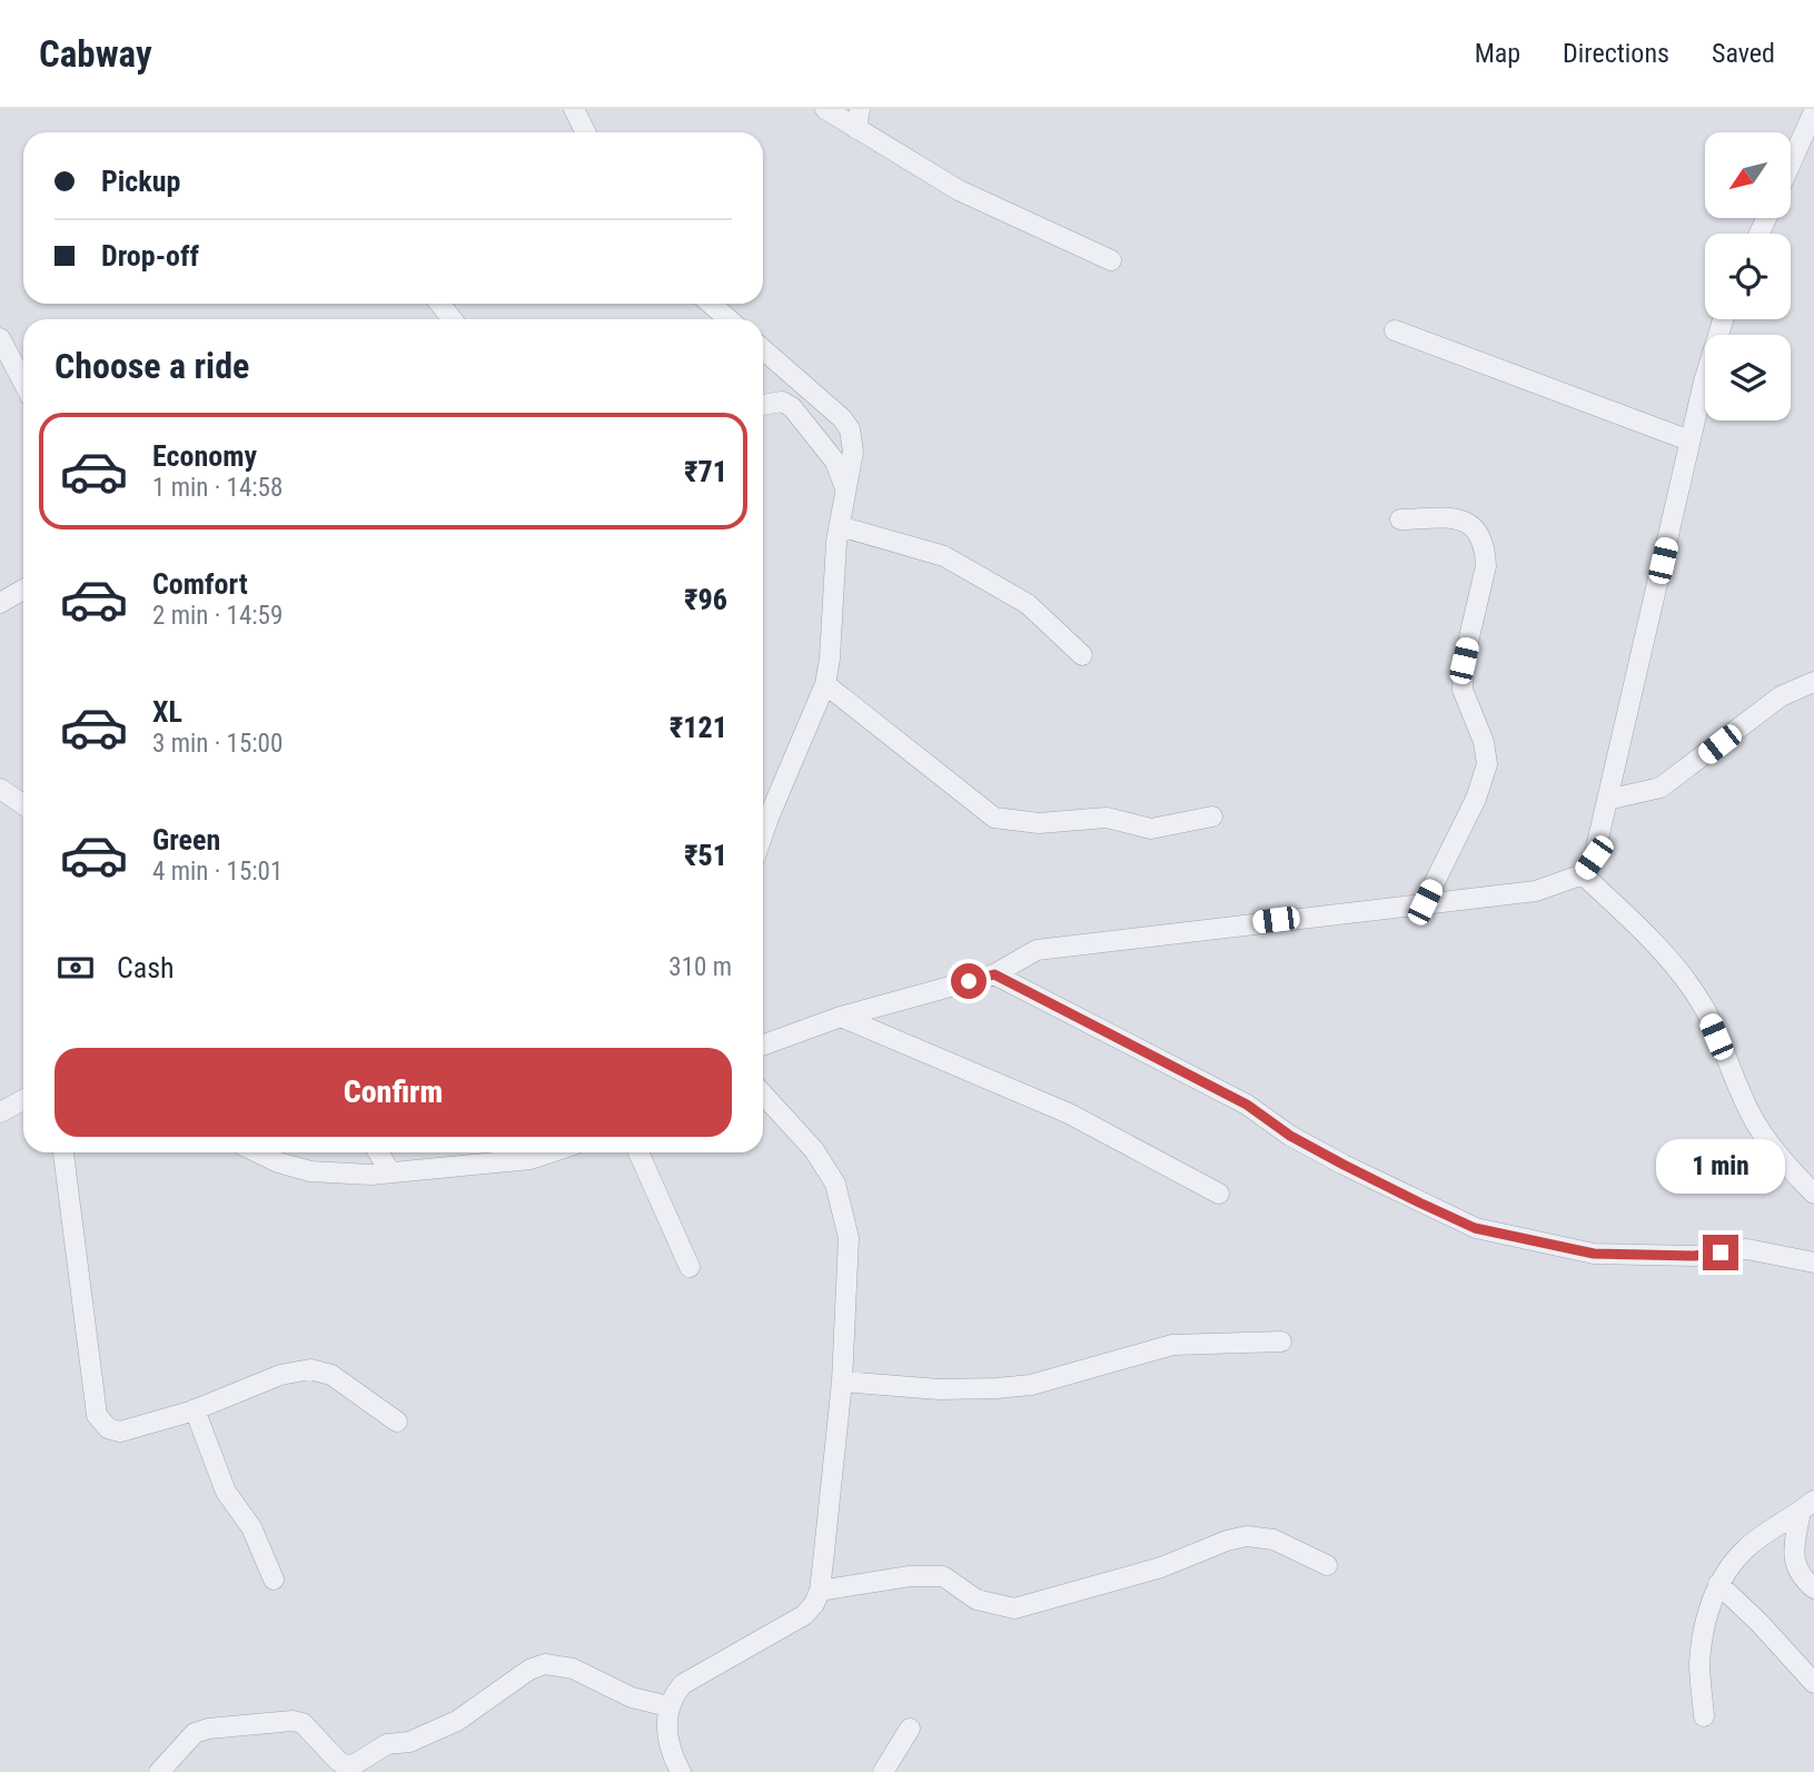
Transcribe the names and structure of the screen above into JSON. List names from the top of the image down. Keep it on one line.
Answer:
{"north":"bottom left","page":{"header":"Cabway","nav":["Map","Directions","Saved"],"banner":["Pickup","Drop-off"],"heading":"Choose a ride","list":[{"name":"Economy","note":"1 min · 14:58","value":"₹71"},{"name":"Comfort","note":"2 min · 14:59","value":"₹96"},{"name":"XL","note":"3 min · 15:00","value":"₹121"},{"name":"Green","note":"4 min · 15:01","value":"₹51"}],"pay":["Cash","310 m"],"buttons":"Confirm","bubble":"1 min"}}
